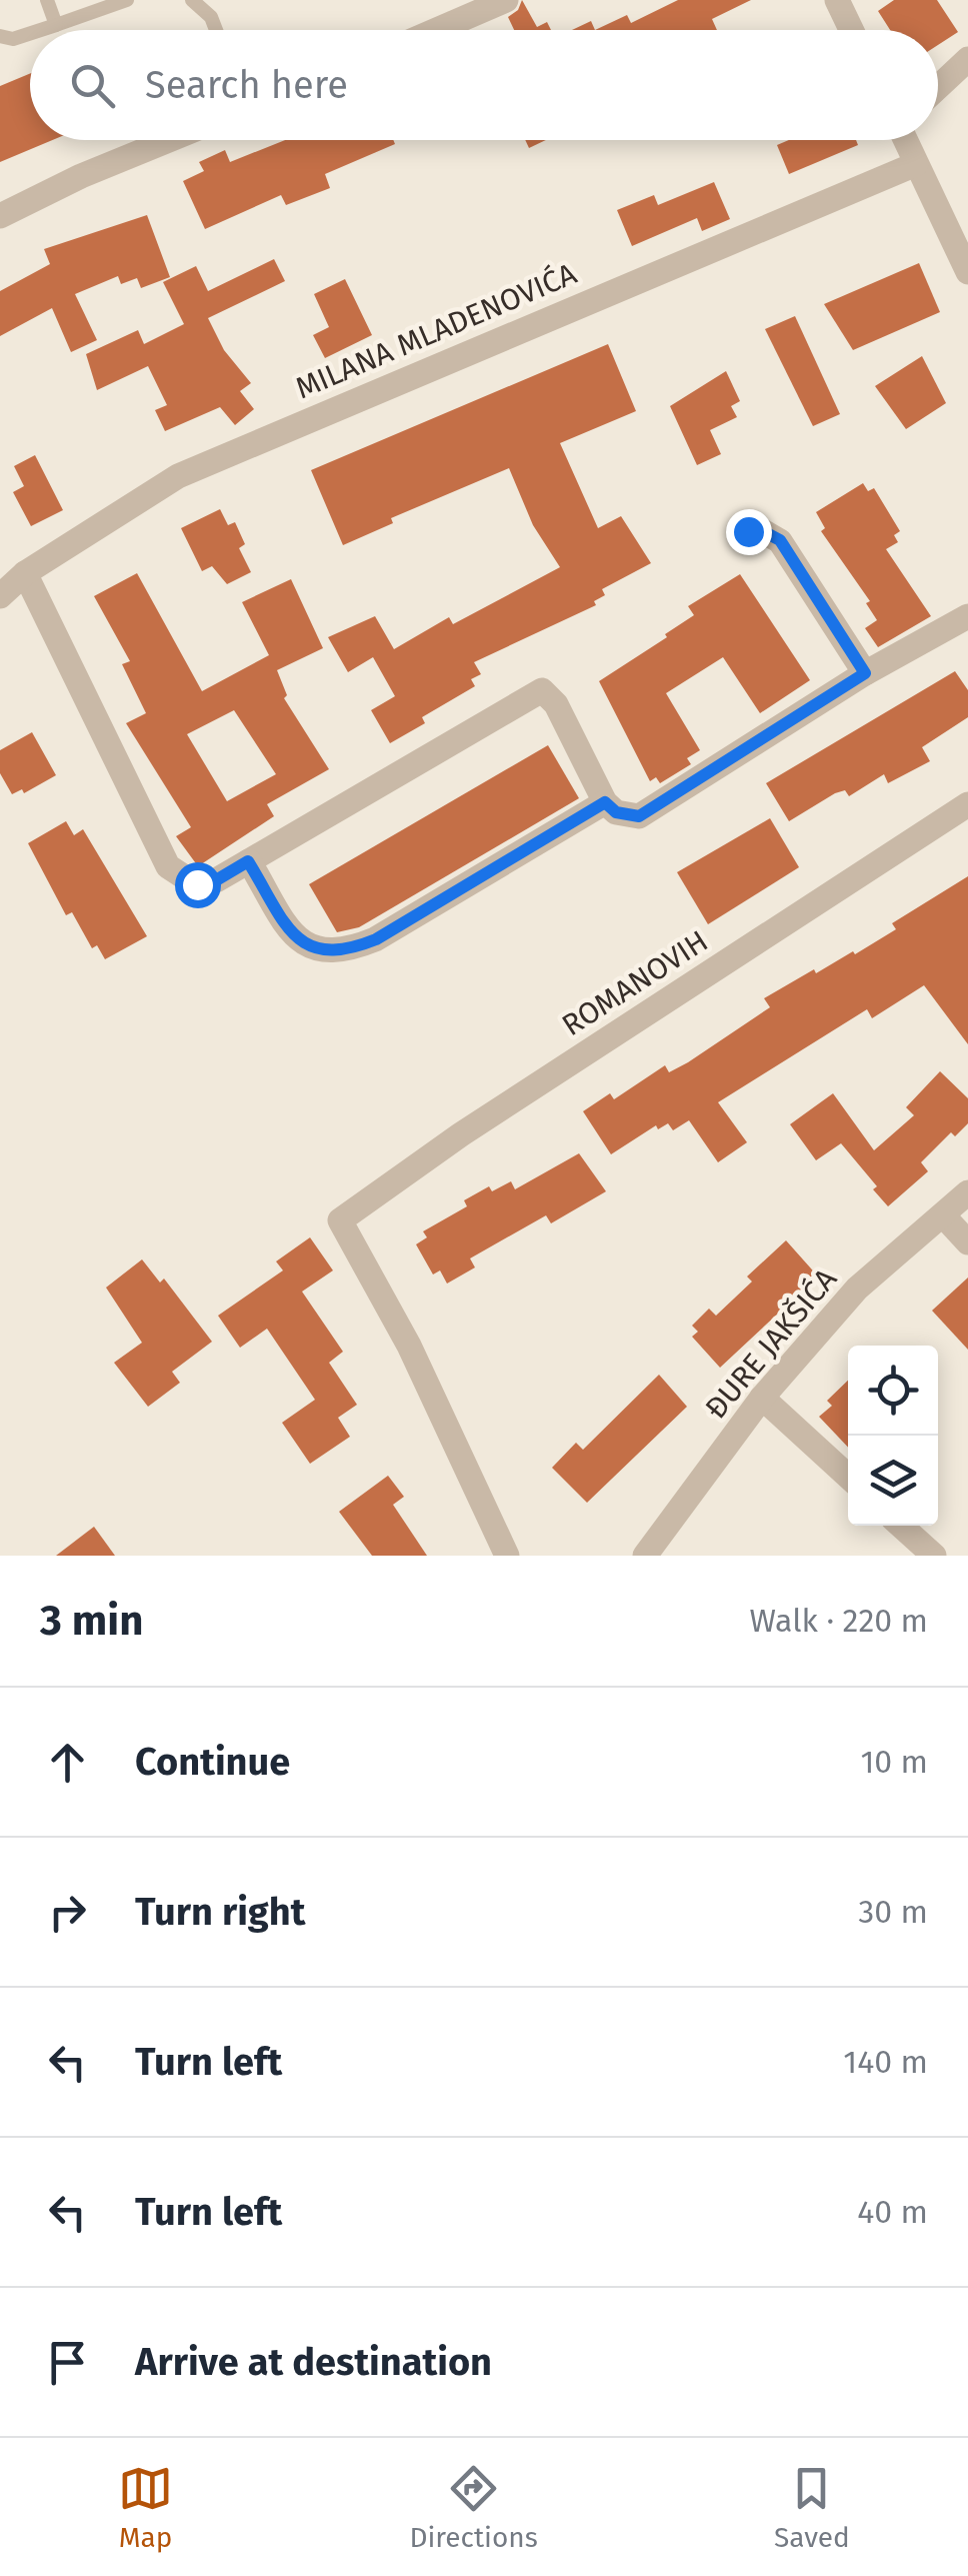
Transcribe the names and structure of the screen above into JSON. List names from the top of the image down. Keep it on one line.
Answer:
{"streets":{"street":["MILANA MLADENOVIĆA","ROMANOVIH","ĐURE JAKŠIĆA"]},"page":{"search":"Search here","heading":["3 min","Walk · 220 m"],"list":[["Continue","10 m"],["Turn right","30 m"],["Turn left","140 m"],["Turn left","40 m"],"Arrive at destination"],"nav":["Map","Directions","Saved"]}}
